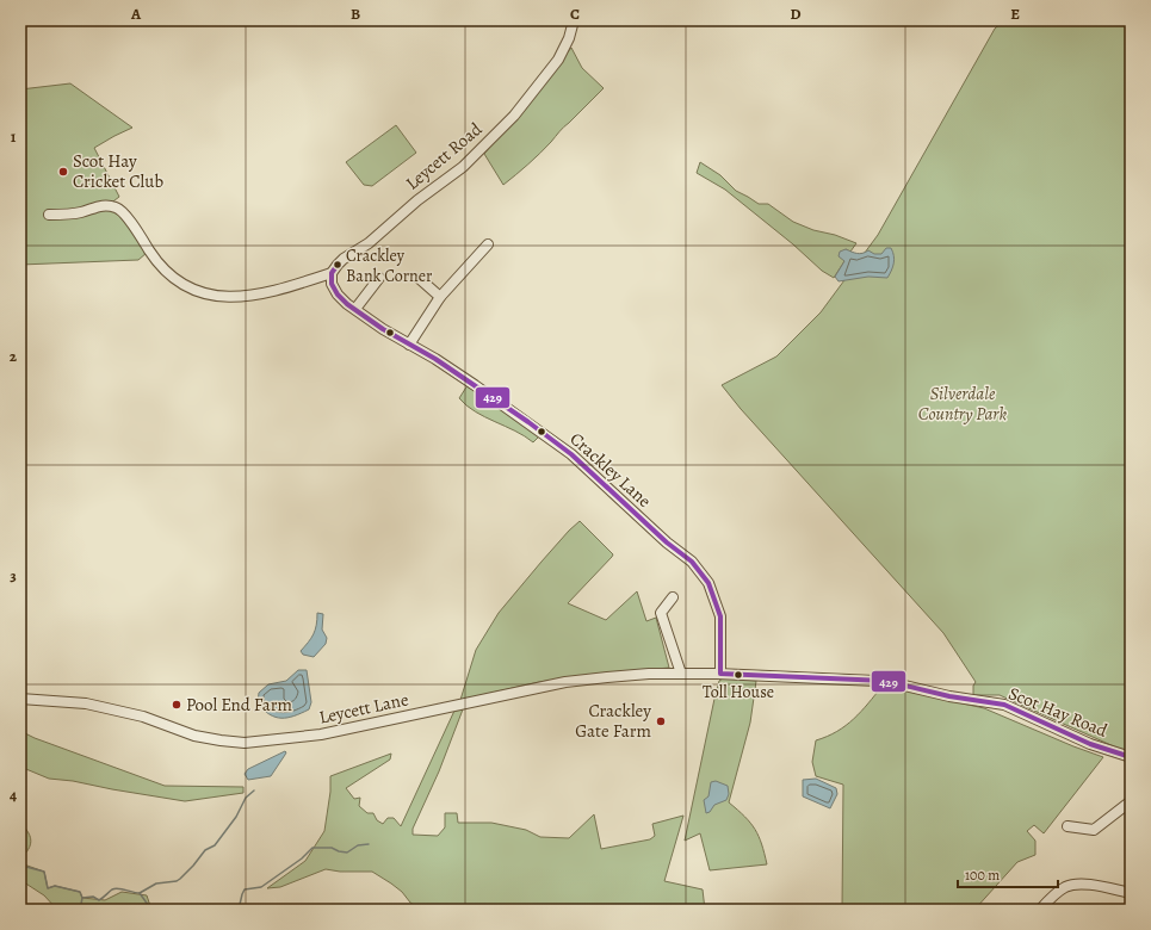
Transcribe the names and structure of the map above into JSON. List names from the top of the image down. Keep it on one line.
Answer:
{"streets":{"street":["Leycett Road","Crackley Lane","Leycett Lane","Scot Hay Road"]},"crossings":[["Leycett Road","Crackley Lane"],["Crackley Lane","Leycett Lane"],["Crackley Lane","Scot Hay Road"],["Leycett Lane","Scot Hay Road"]],"parks":["Silverdale Country Park"],"places":["Scot Hay Cricket Club","Crackley Bank Corner","Toll House","Pool End Farm","Crackley Gate Farm"],"lines":["transit line 429"],"scale_bar":"100 m","grid":{"columns":["A","B","C","D","E"],"rows":["1","2","3","4"]}}
